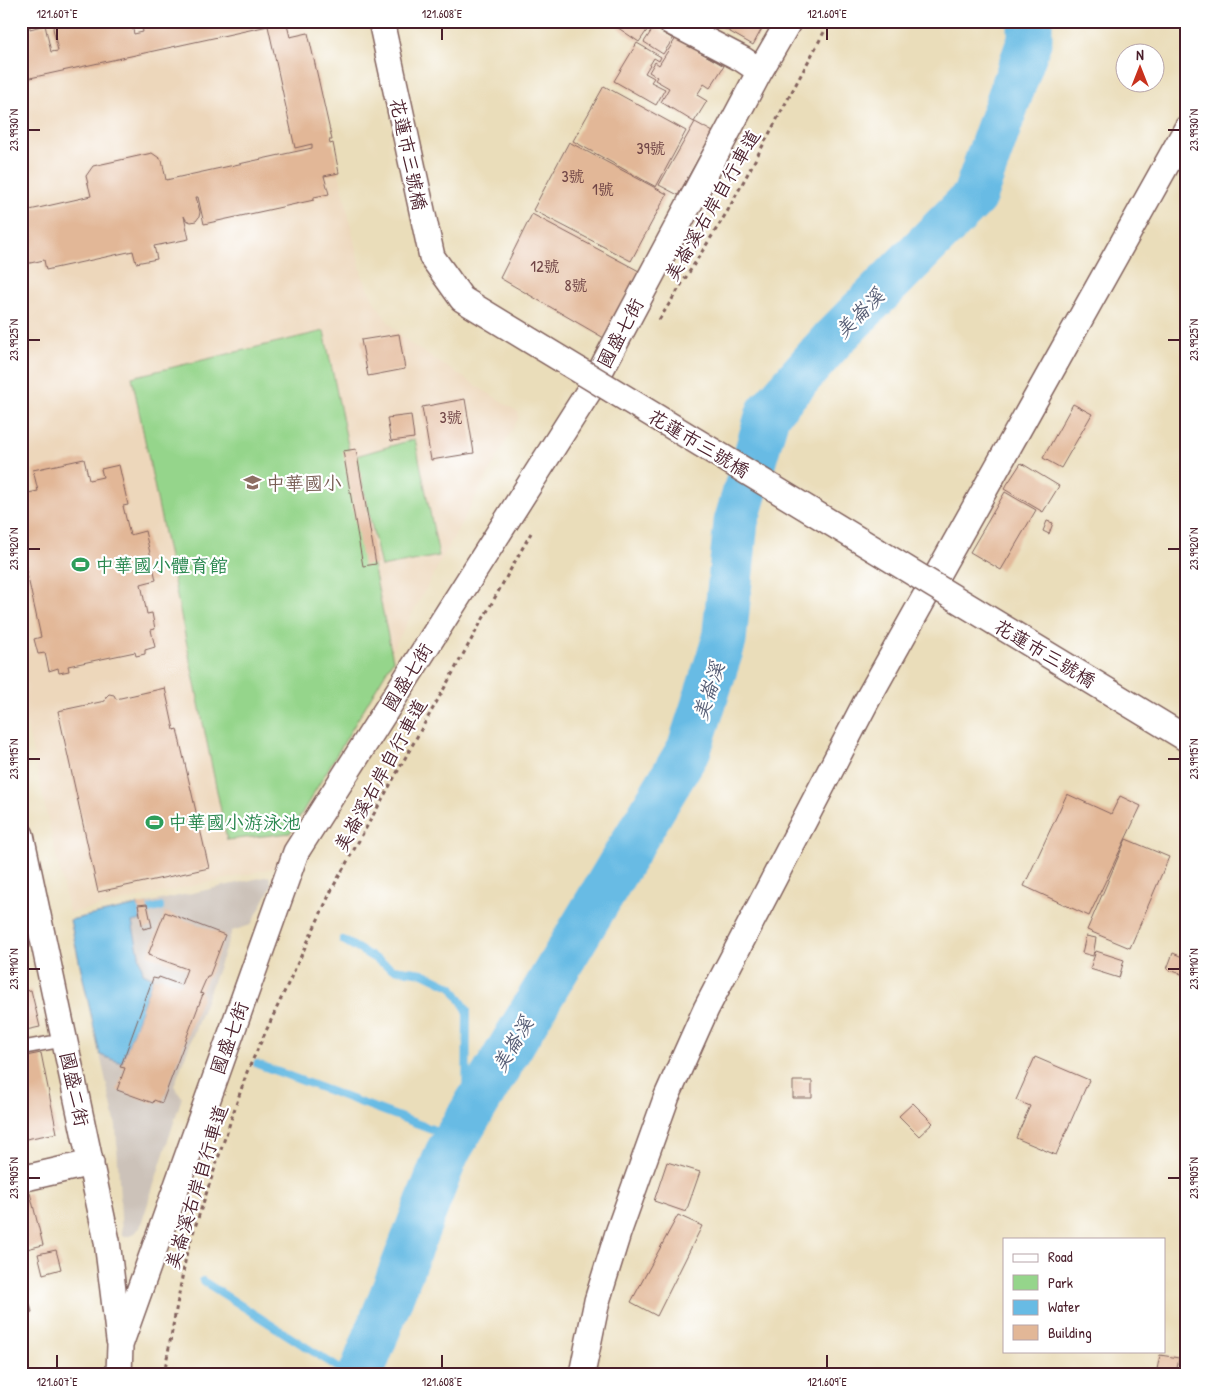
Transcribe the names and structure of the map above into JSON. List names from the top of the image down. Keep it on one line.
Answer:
{"streets":{"street":["花蓮市三號橋","國盛七街","國盛二街"],"path":["美崙溪右岸自行車道"]},"crossings":[["國盛七街","國盛二街"]],"water":["美崙溪"],"places":{"school or university":["中華國小"],"sports":["中華國小體育館","中華國小游泳池"]},"house_numbers":["39號","3號","1號","12號","8號","3號"],"legend":["Road","Park","Water","Building"],"north":"top","coordinates":["121.607°E","121.608°E","121.609°E","23.9930°N","23.9925°N","23.9920°N","23.9915°N","23.9910°N","23.9905°N"]}
